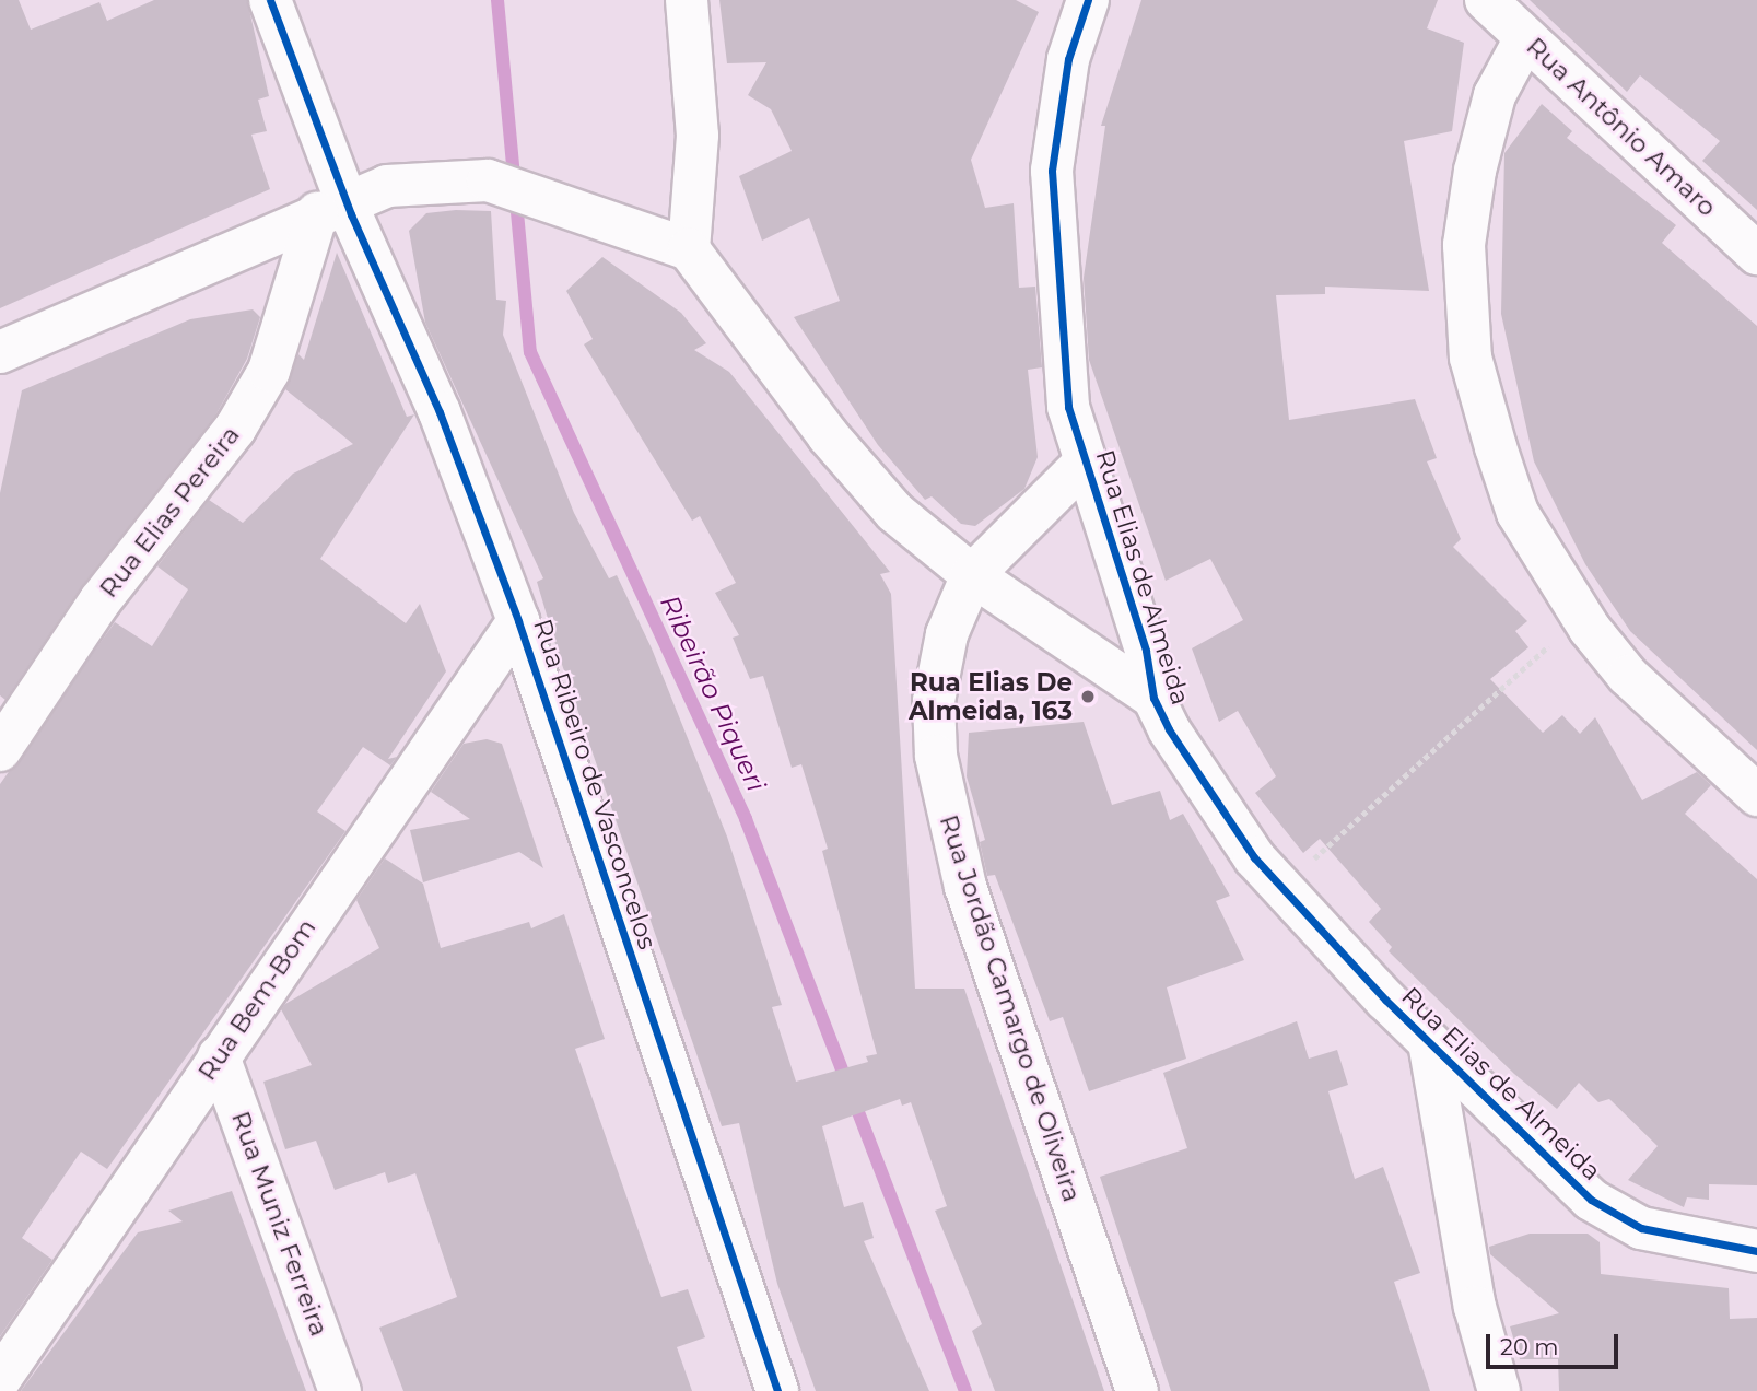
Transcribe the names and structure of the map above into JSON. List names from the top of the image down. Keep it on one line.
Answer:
{"streets":{"street":["Rua Antônio Amaro","Rua Elias Pereira","Rua Elias de Almeida","Rua Ribeiro de Vasconcelos","Rua Bem-Bom","Rua Jordão Camargo de Oliveira","Rua Muniz Ferreira"]},"crossings":[["Rua Elias Pereira","Rua Ribeiro de Vasconcelos"],["Rua Elias de Almeida","Rua Jordão Camargo de Oliveira"],["Rua Ribeiro de Vasconcelos","Rua Bem-Bom"],["Rua Bem-Bom","Rua Muniz Ferreira"]],"water":["Ribeirão Piqueri"],"places":["Rua Elias De Almeida, 163"],"scale_bar":"20 m"}
